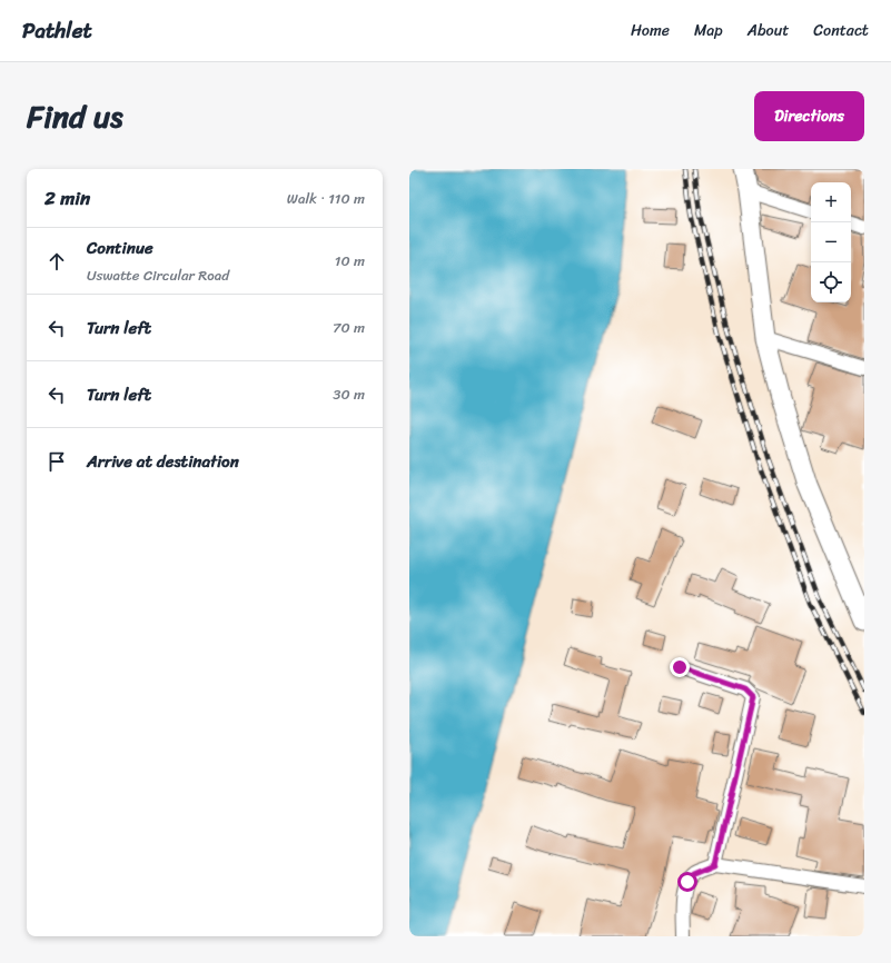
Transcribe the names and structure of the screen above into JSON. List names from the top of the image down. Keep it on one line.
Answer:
{"page":{"header":"Pathlet","nav":["Home","Map","About","Contact"],"title":"Find us","buttons":"Directions","heading":["2 min","Walk · 110 m"],"map_buttons":["+","−"],"list":[["Continue","Uswatte Circular Road","10 m"],["Turn left","70 m"],["Turn left","30 m"],"Arrive at destination"]}}
